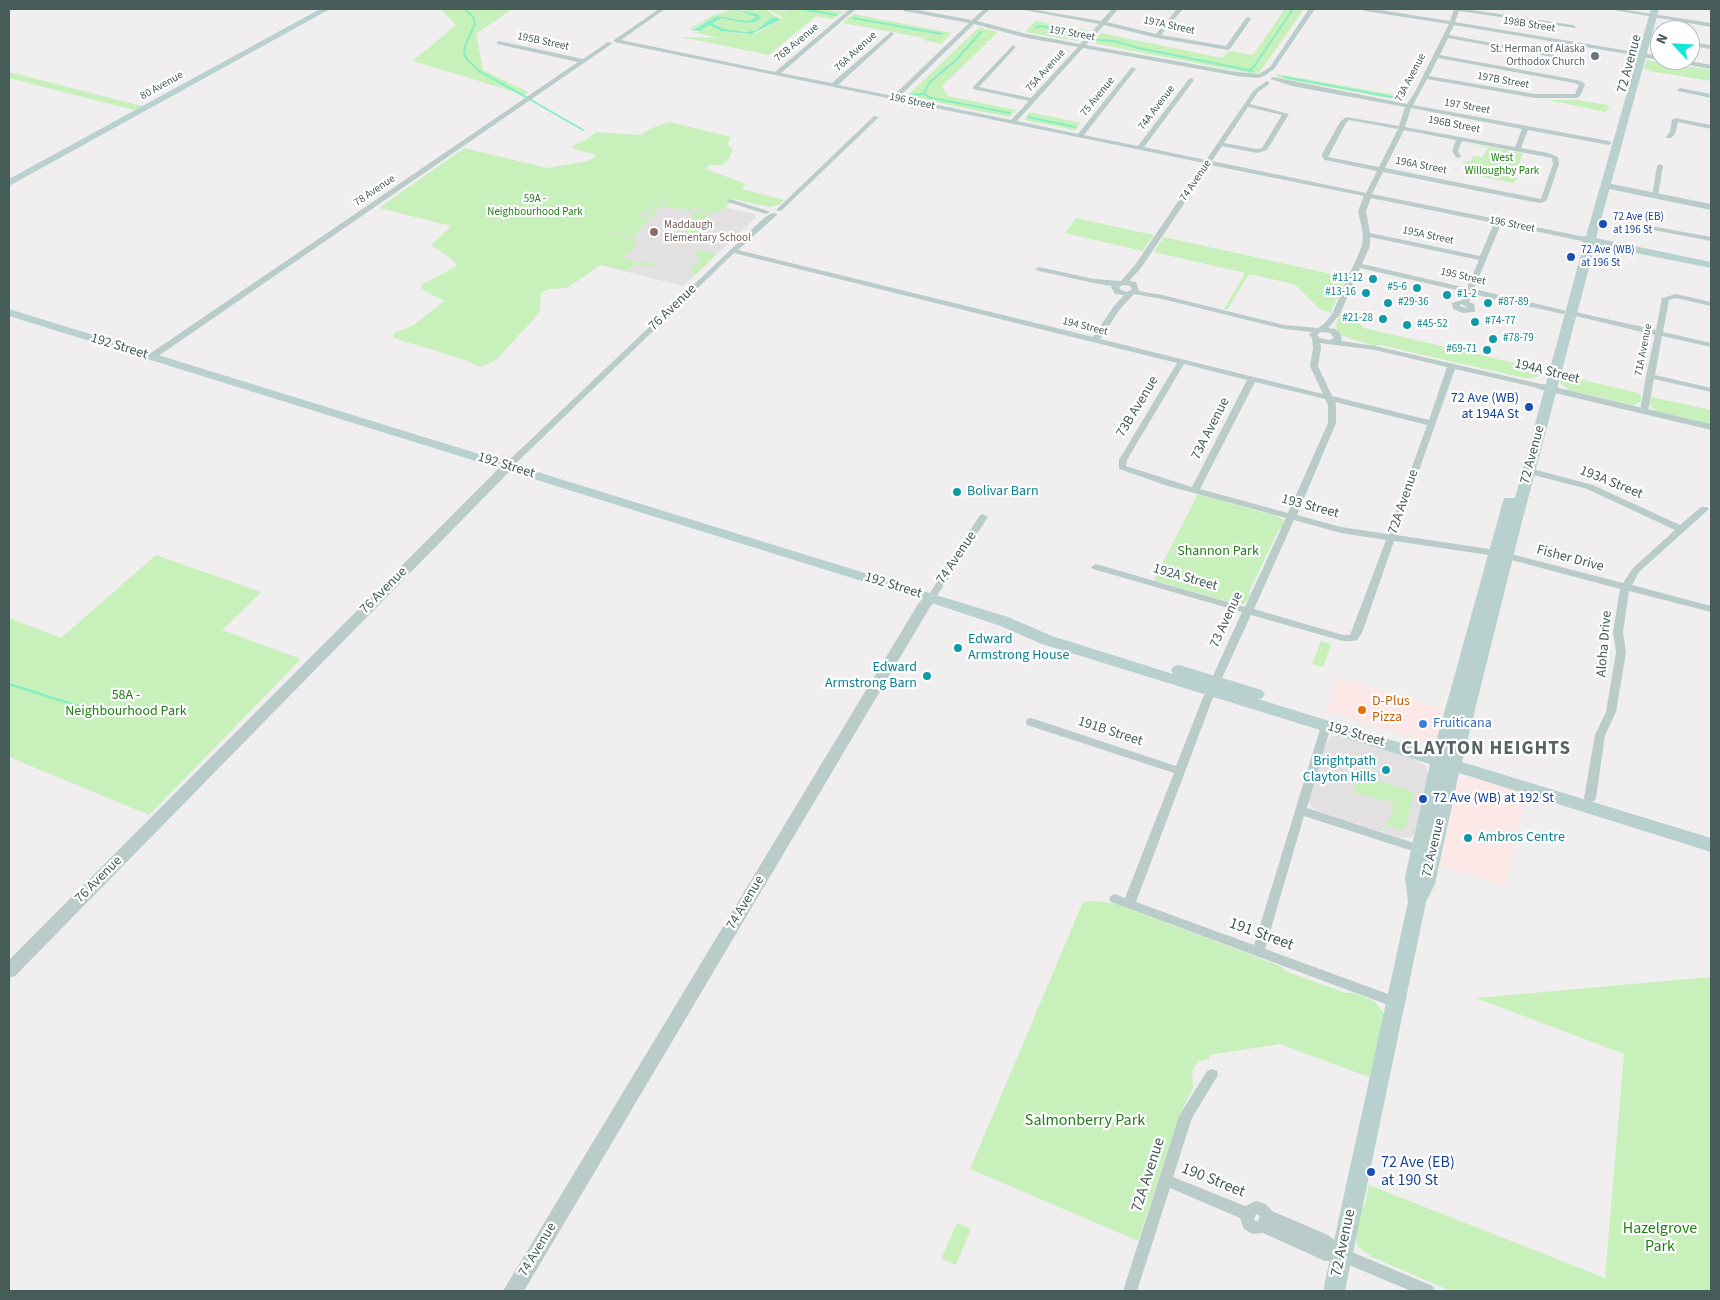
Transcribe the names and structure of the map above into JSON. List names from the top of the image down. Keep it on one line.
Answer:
{"streets":{"main road":["72 Avenue","80 Avenue","196 Street","192 Street"],"street":["198B Street","197A Street","197 Street","195B Street","76B Avenue","76A Avenue","75A Avenue","73A Avenue","197B Street","75 Avenue","74A Avenue","196B Street","196A Street","74 Avenue","78 Avenue","195A Street","195 Street","76 Avenue","194 Street","71A Avenue","194A Street","73B Avenue","193A Street","72A Avenue","193 Street","Fisher Drive","192A Street","73 Avenue","Aloha Drive","191B Street","191 Street","190 Street"]},"crossings":[["198B Street","72 Avenue"],["198B Street","73A Avenue"],["197A Street","75A Avenue"],["197 Street","72 Avenue"],["197 Street","75A Avenue"],["197 Street","73A Avenue"],["197 Street","74 Avenue"],["195B Street","78 Avenue"],["76B Avenue","196 Street"],["76A Avenue","196 Street"],["72 Avenue","196 Street"],["72 Avenue","195 Street"],["72 Avenue","192 Street"],["72 Avenue","194A Street"],["72 Avenue","193A Street"],["72 Avenue","193 Street"],["72 Avenue","Fisher Drive"],["72 Avenue","191 Street"],["72 Avenue","190 Street"],["75A Avenue","196 Street"],["73A Avenue","197B Street"],["73A Avenue","196 Street"],["73A Avenue","196B Street"],["73A Avenue","196A Street"],["73A Avenue","195A Street"],["73A Avenue","194 Street"],["73A Avenue","193 Street"],["75 Avenue","196 Street"],["196 Street","74A Avenue"],["196 Street","74 Avenue"],["196 Street","78 Avenue"],["196B Street","196A Street"],["74 Avenue","192 Street"],["78 Avenue","192 Street"],["195 Street","71A Avenue"],["76 Avenue","194 Street"],["76 Avenue","192 Street"],["194 Street","73B Avenue"],["194 Street","72A Avenue"],["194 Street","73 Avenue"],["192 Street","73 Avenue"],["192 Street","Aloha Drive"],["71A Avenue","194A Street"],["194A Street","72A Avenue"],["73B Avenue","193 Street"],["193A Street","Aloha Drive"],["72A Avenue","193 Street"],["72A Avenue","192A Street"],["72A Avenue","190 Street"],["193 Street","Fisher Drive"],["193 Street","73 Avenue"],["Fisher Drive","Aloha Drive"],["192A Street","73 Avenue"],["73 Avenue","191B Street"],["73 Avenue","191 Street"]],"districts":["CLAYTON HEIGHTS"],"parks":["West Willoughby Park","59A - Neighbourhood Park","Shannon Park","58A - Neighbourhood Park","Salmonberry Park","Hazelgrove Park"],"places":["St. Herman of Alaska Orthodox Church","72 Ave (EB) at 196 St","Maddaugh Elementary School","72 Ave (WB) at 196 St","#11-12","#5-6","#13-16","#1-2","#29-36","#87-89","#21-28","#74-77","#45-52","#78-79","#69-71","72 Ave (WB) at 194A St","Bolivar Barn","Edward Armstrong House","Edward Armstrong Barn","D-Plus Pizza","Fruiticana","Brightpath Clayton Hills","72 Ave (WB) at 192 St","Ambros Centre","72 Ave (EB) at 190 St"],"north":"top left"}
